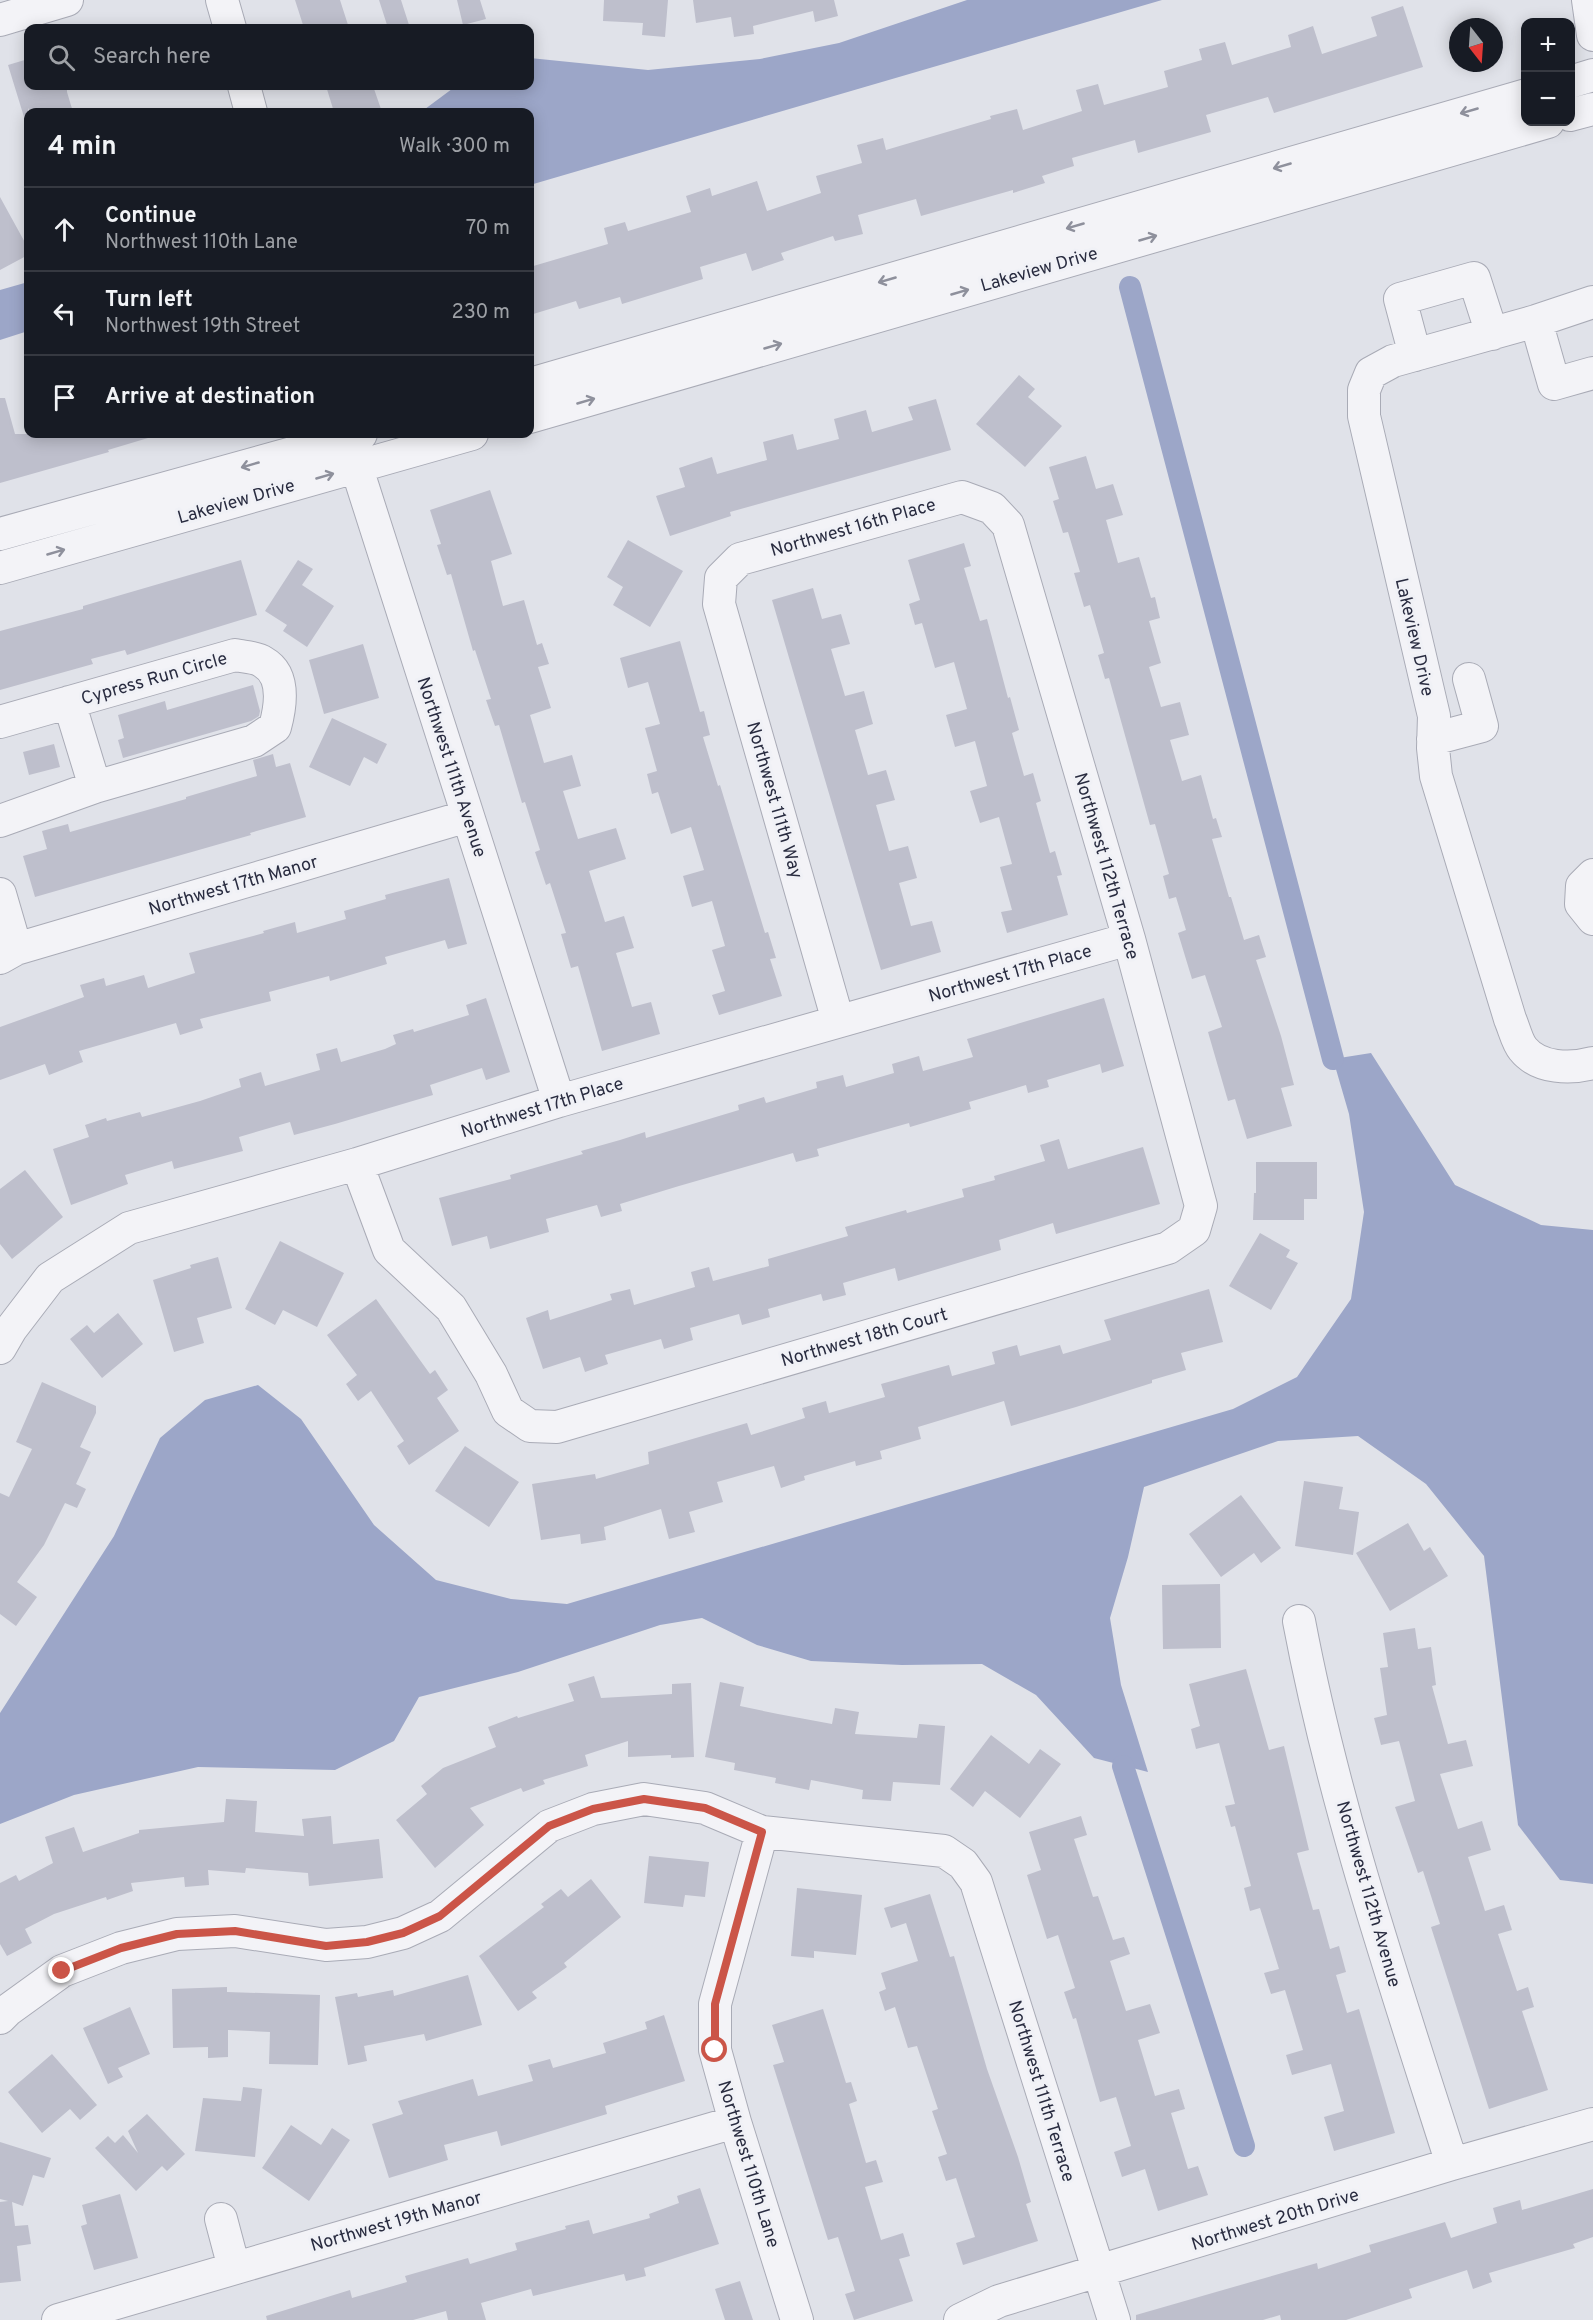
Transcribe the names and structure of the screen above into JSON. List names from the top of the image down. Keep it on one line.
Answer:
{"streets":{"street":["Lakeview Drive","Northwest 16th Place","Cypress Run Circle","Northwest 111th Avenue","Northwest 111th Way","Northwest 112th Terrace","Northwest 17th Manor","Northwest 17th Place","Northwest 18th Court","Northwest 112th Avenue","Northwest 111th Terrace","Northwest 110th Lane","Northwest 20th Drive","Northwest 19th Manor"]},"crossings":[["Lakeview Drive","Northwest 111th Avenue"],["Northwest 16th Place","Northwest 111th Way"],["Northwest 16th Place","Northwest 112th Terrace"],["Northwest 111th Avenue","Northwest 17th Manor"],["Northwest 111th Avenue","Northwest 17th Place"],["Northwest 111th Way","Northwest 17th Place"],["Northwest 112th Terrace","Northwest 17th Place"],["Northwest 112th Terrace","Northwest 18th Court"],["Northwest 17th Place","Northwest 18th Court"],["Northwest 112th Avenue","Northwest 20th Drive"],["Northwest 111th Terrace","Northwest 110th Lane"],["Northwest 111th Terrace","Northwest 20th Drive"],["Northwest 110th Lane","Northwest 19th Manor"]],"north":"bottom","page":{"map_buttons":["+","−"],"search":"Search here","heading":["4 min","Walk · 300 m"],"list":[["Continue","Northwest 110th Lane","70 m"],["Turn left","Northwest 19th Street","230 m"],"Arrive at destination"]}}
